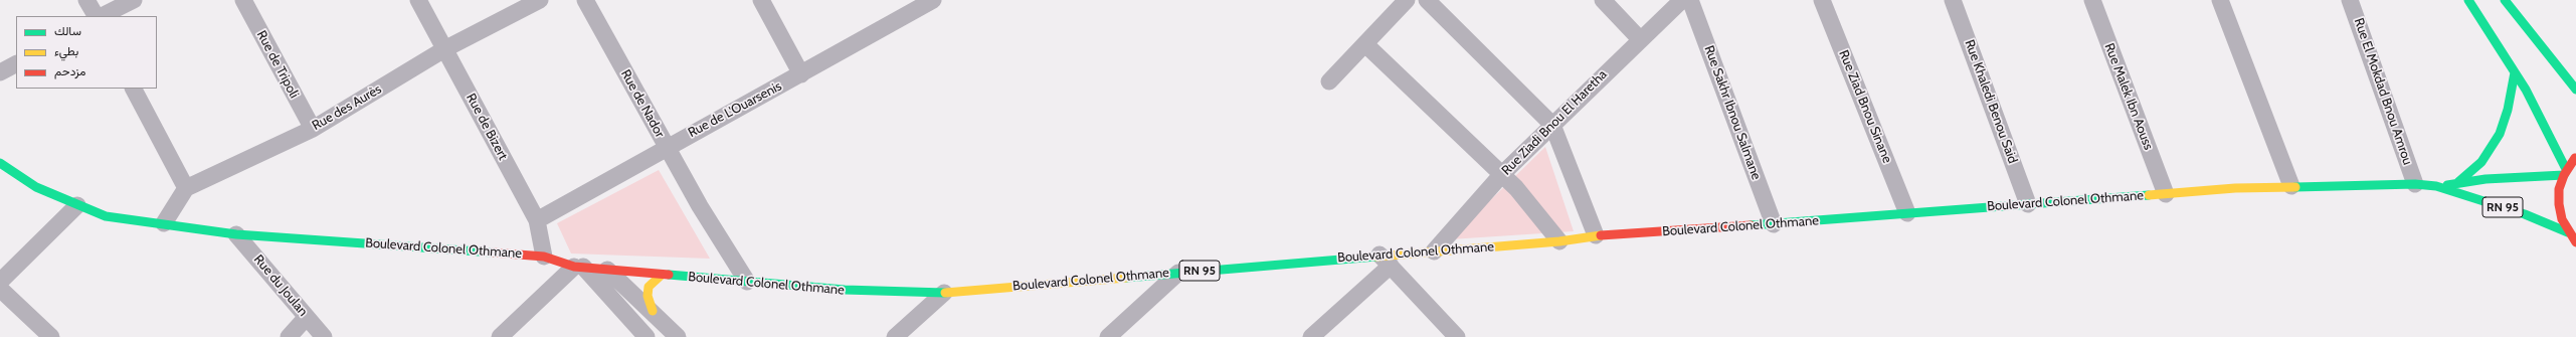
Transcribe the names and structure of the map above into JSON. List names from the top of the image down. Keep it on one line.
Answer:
{"streets":{"main road":["Boulevard Colonel Othmane","RN 95"],"street":["Rue de Tripoli","Rue El Mokdad Bnou Amrou","Rue Malek Ibn Aouss","Rue Khaledi Benou Said","Rue de Nador","Rue Ziad Bnou Sinane","Rue des Aurès","Rue de L'Ouarsenis","Rue Sakhr Ibnou Salmane","Rue Ziadi Bnou El Haretha","Rue de Bizert","Rue du Joulan"]},"crossings":[["Rue de Tripoli","Rue des Aurès"],["Rue El Mokdad Bnou Amrou","Boulevard Colonel Othmane"],["Rue El Mokdad Bnou Amrou","RN 95"],["Rue Malek Ibn Aouss","Boulevard Colonel Othmane"],["Rue Khaledi Benou Said","Boulevard Colonel Othmane"],["Rue de Nador","Rue de L'Ouarsenis"],["Rue de Nador","Boulevard Colonel Othmane"],["Rue Ziad Bnou Sinane","Boulevard Colonel Othmane"],["Rue des Aurès","Rue de Bizert"],["Rue de L'Ouarsenis","Rue de Bizert"],["Rue Sakhr Ibnou Salmane","Boulevard Colonel Othmane"],["Rue Ziadi Bnou El Haretha","Boulevard Colonel Othmane"],["Rue de Bizert","Boulevard Colonel Othmane"],["Boulevard Colonel Othmane","RN 95"],["Boulevard Colonel Othmane","Rue du Joulan"]],"legend":["سالك","بطيء","مزدحم"]}
